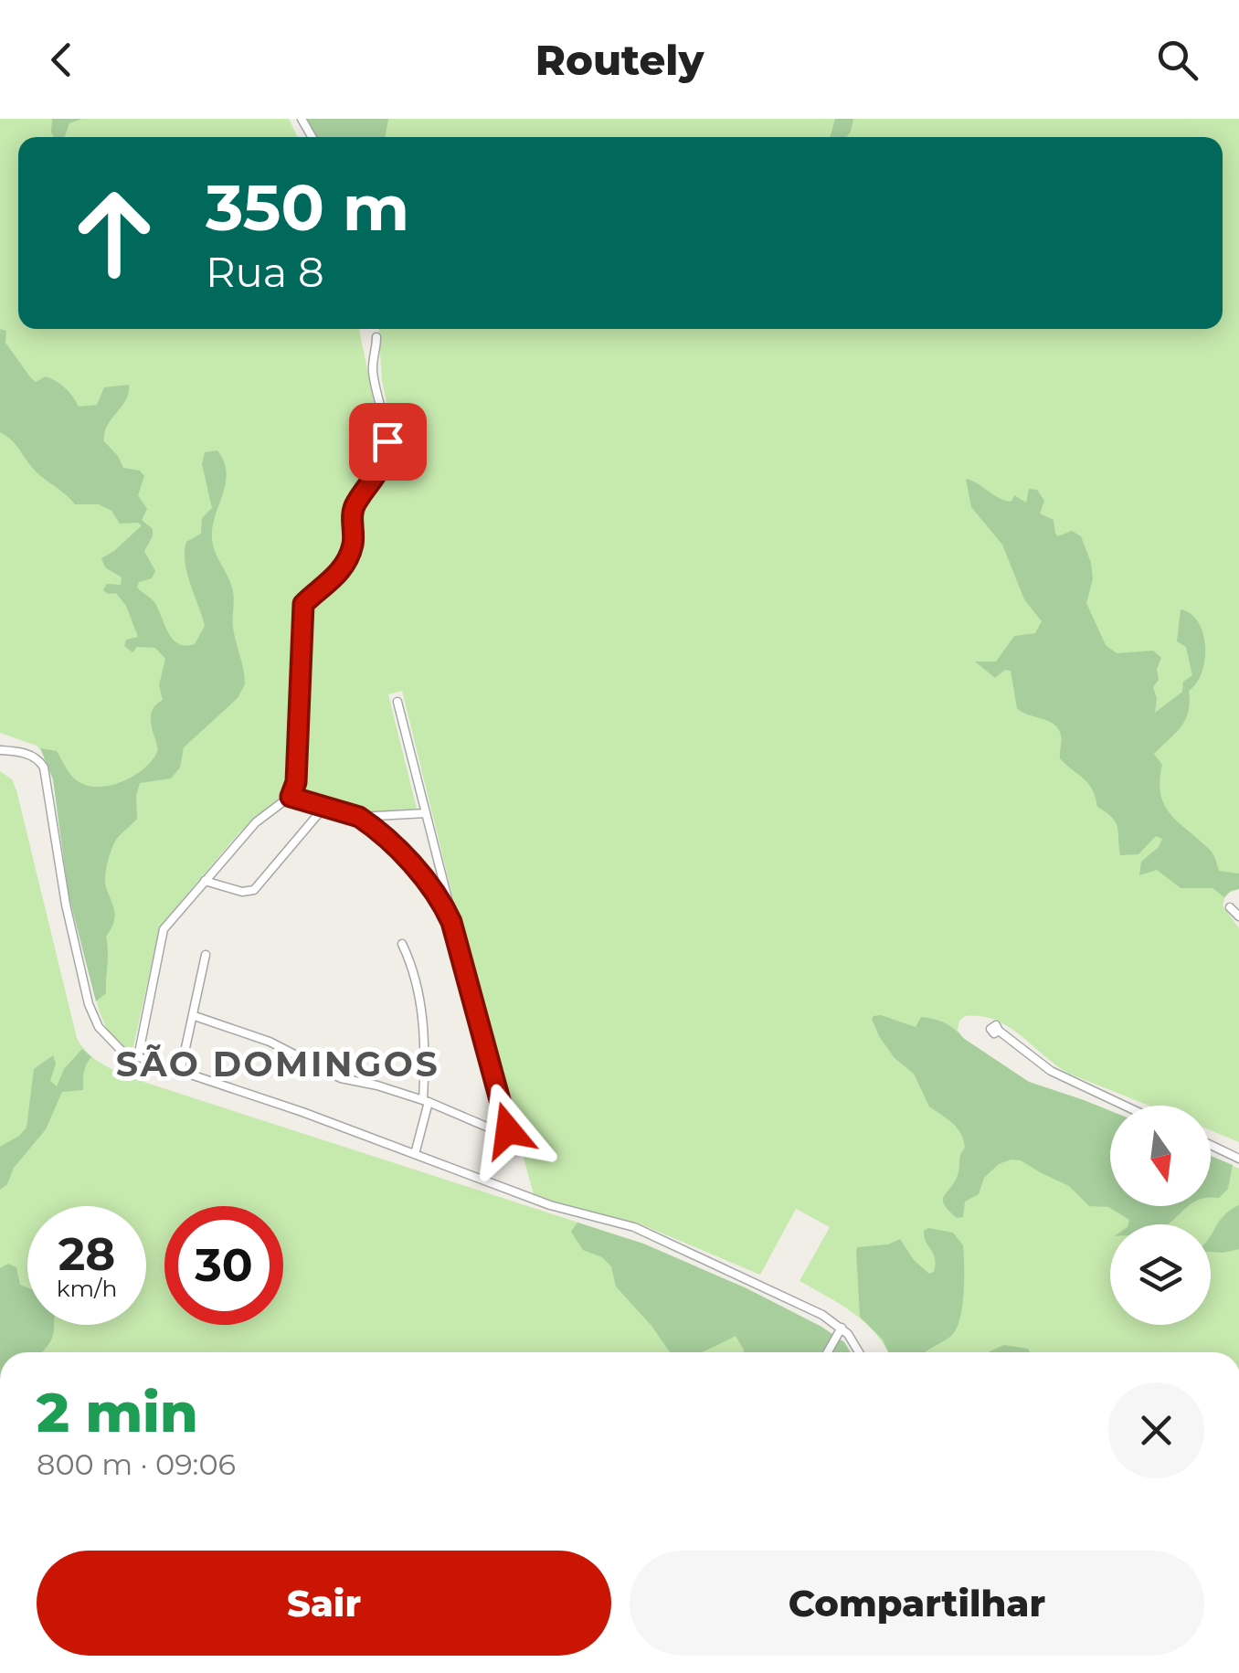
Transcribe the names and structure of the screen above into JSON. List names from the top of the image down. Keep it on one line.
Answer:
{"districts":["SÃO DOMINGOS"],"north":"bottom","page":{"header":"Routely","turn":["350 m","Rua 8"],"speed":"28 km/h","limit":"30","heading":["2 min","800 m · 09:06"],"buttons":["Sair","Compartilhar"]}}
